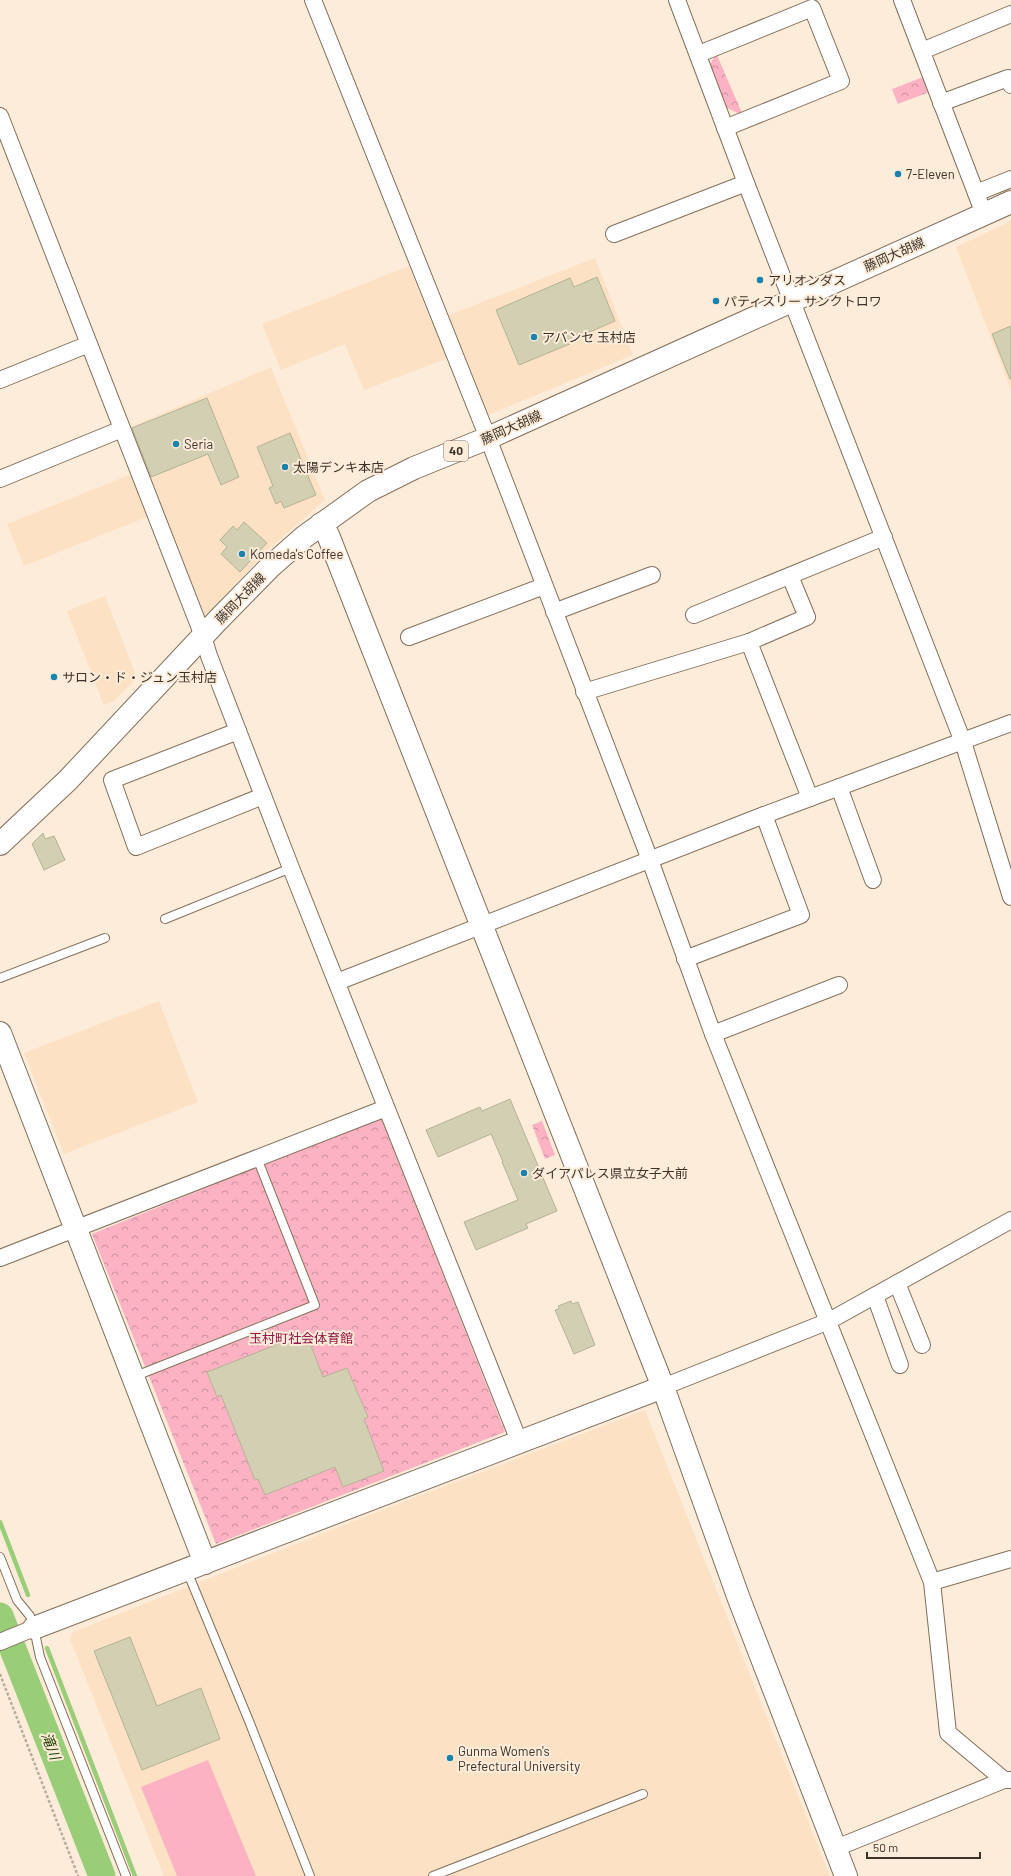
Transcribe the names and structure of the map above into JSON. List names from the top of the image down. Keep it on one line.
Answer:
{"streets":{"street":["藤岡大胡線","40"]},"water":["滝川"],"parks":["玉村町社会体育館"],"places":["7-Eleven","アリオンダス","パティスリー サンクトロワ","アバンセ 玉村店","Seria","太陽デンキ本店","Komeda's Coffee","サロン・ド・ジュン玉村店","ダイアパレス県立女子大前","Gunma Women's Prefectural University"],"scale_bar":"50 m"}
